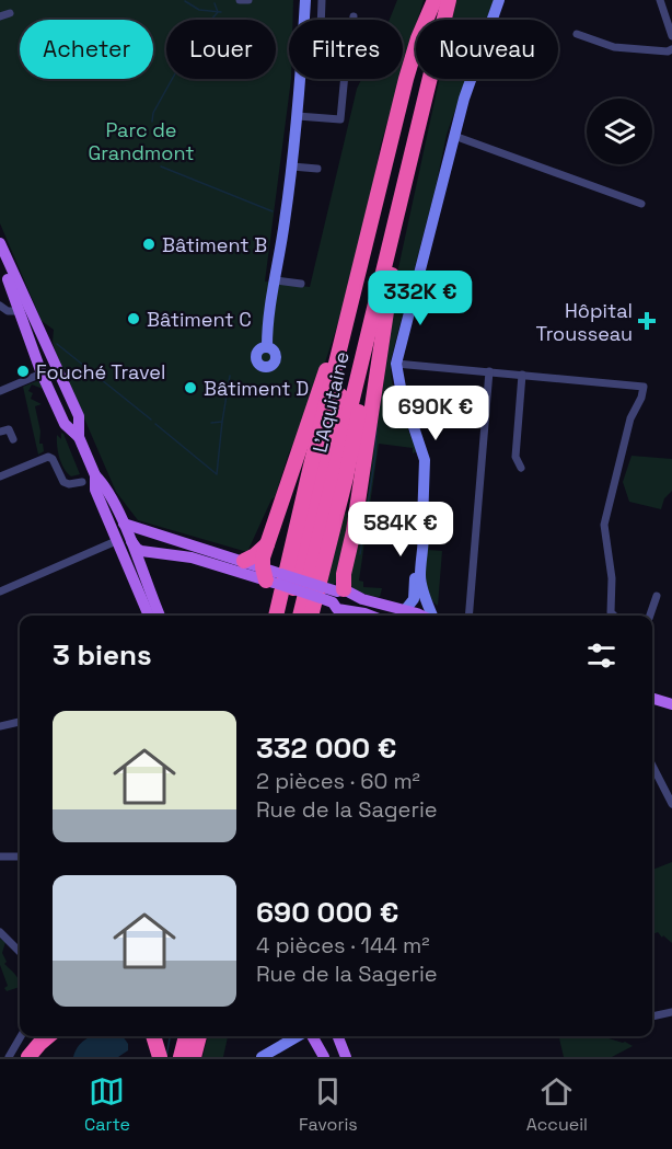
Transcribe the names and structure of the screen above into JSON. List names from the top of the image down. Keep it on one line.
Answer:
{"streets":{"highway":["L'Aquitaine"]},"parks":["Parc de Grandmont"],"places":{"other":["Bâtiment B","Bâtiment C","Fouché Travel","Bâtiment D"],"health":["Hôpital Trousseau"]},"page":{"chip":["Acheter","Louer","Filtres","Nouveau"],"price":["332K €","690K €","584K €"],"heading":"3 biens","list":[{"name":"332 000 €","note":"2 pièces · 60 m² · Rue de la Sagerie"},{"name":"690 000 €","note":"4 pièces · 144 m² · Rue de la Sagerie"}],"tabs":["Carte","Favoris","Accueil"]}}
